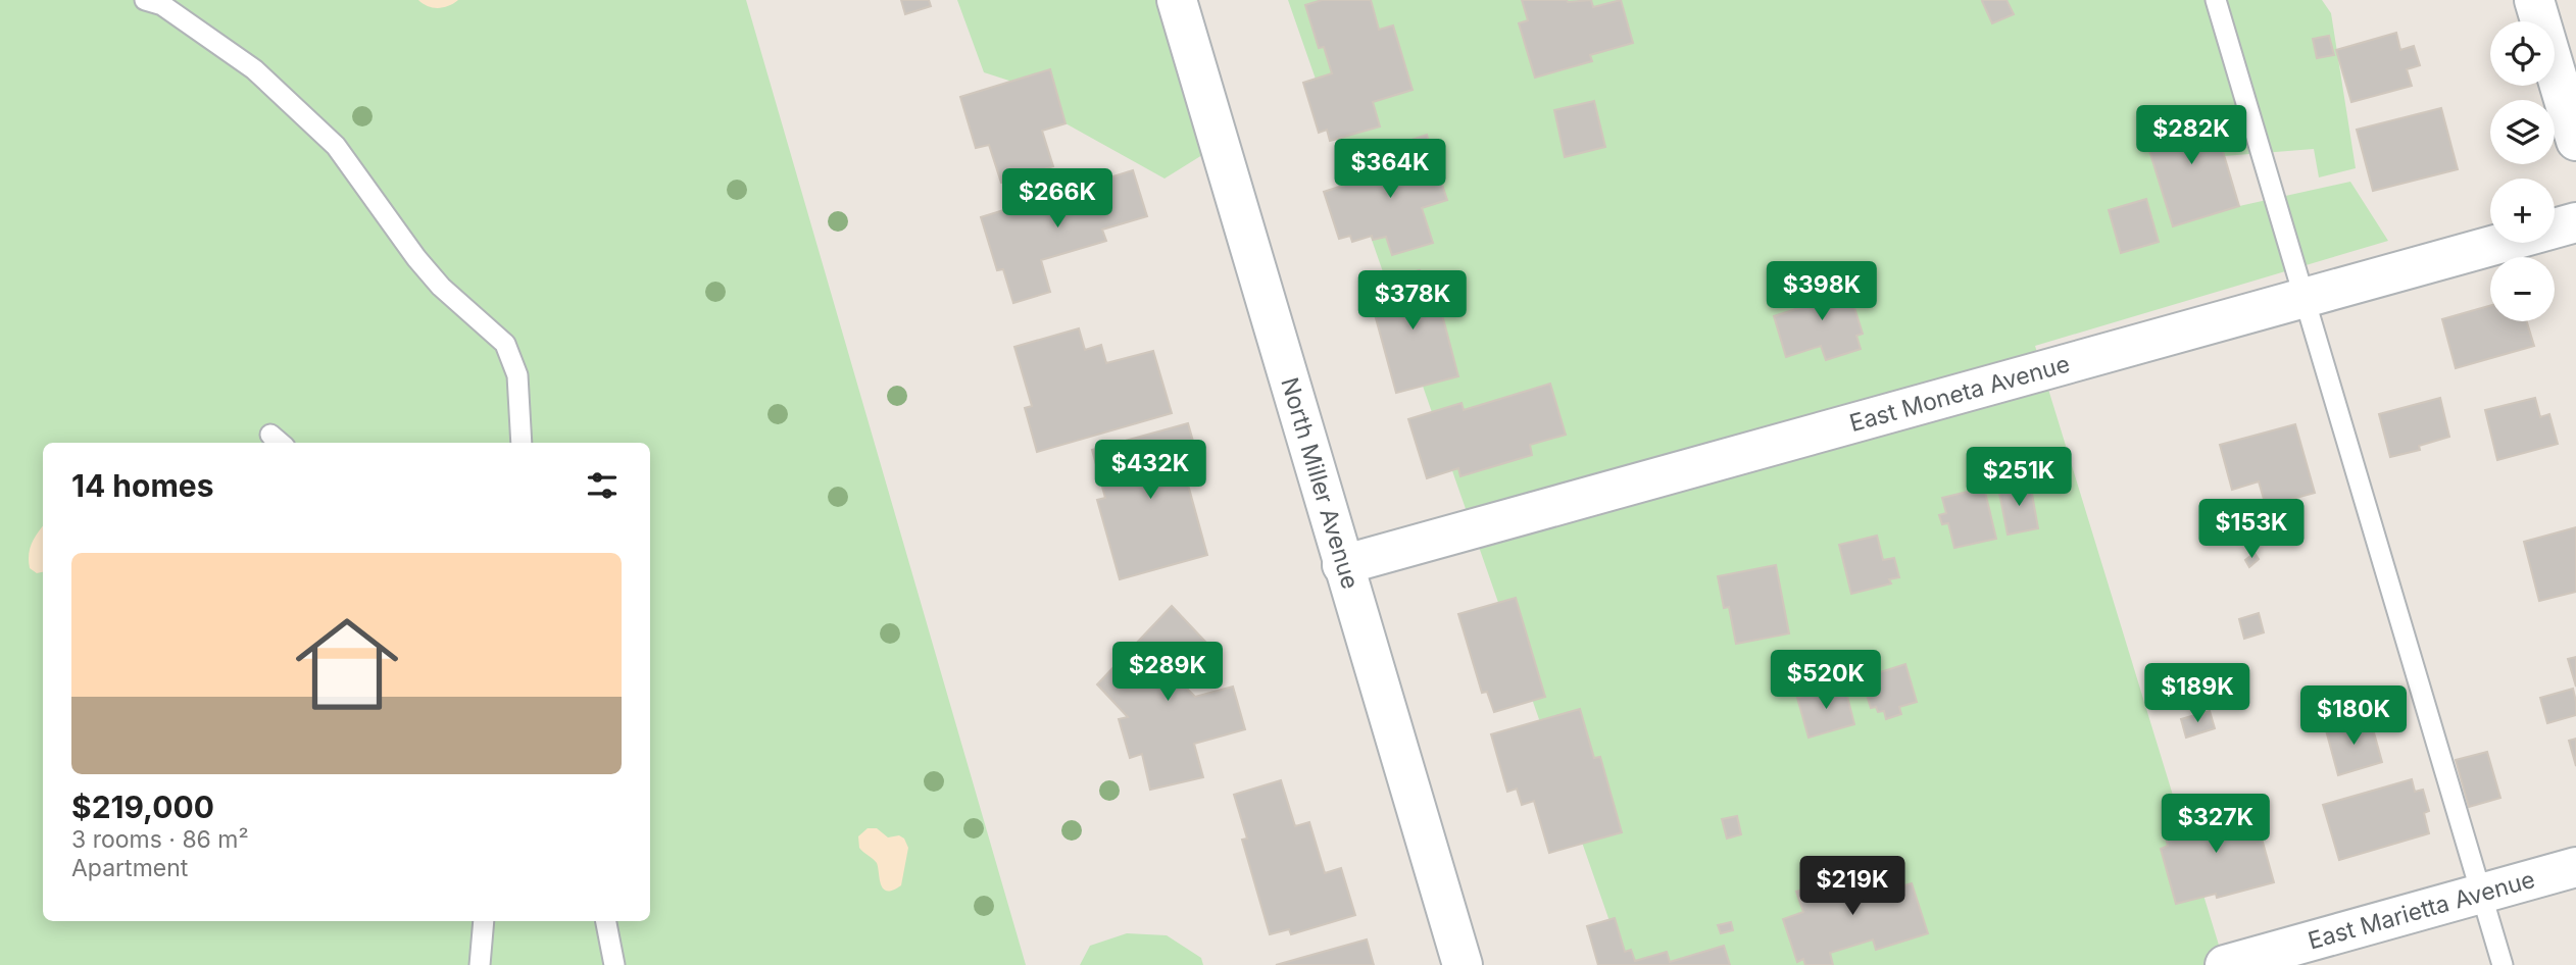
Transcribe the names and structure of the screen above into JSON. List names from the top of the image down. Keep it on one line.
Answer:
{"streets":{"street":["East Moneta Avenue","North Miller Avenue","East Marietta Avenue"]},"crossings":[["East Moneta Avenue","North Miller Avenue"]],"page":{"map_buttons":["+","−"],"price":["$282K","$364K","$266K","$398K","$378K","$432K","$251K","$153K","$289K","$520K","$189K","$180K","$327K","$219K"],"heading":"14 homes","list":[{"name":"$219,000","note":"3 rooms · 86 m² · Apartment"}]}}
